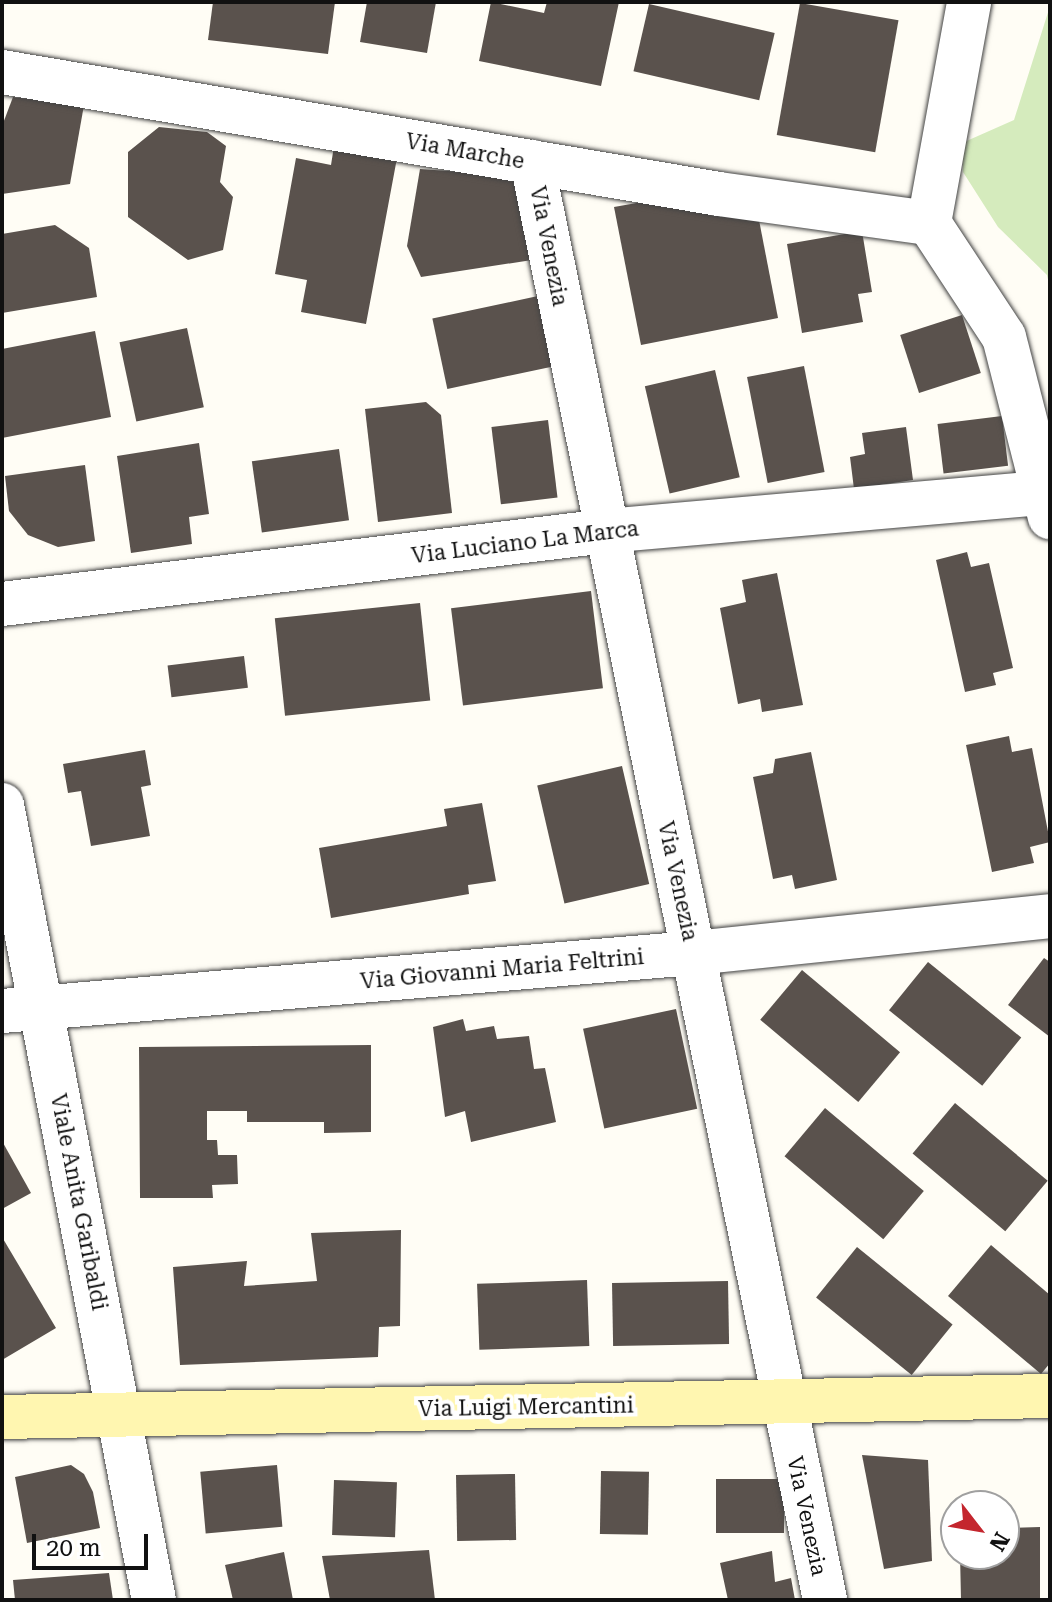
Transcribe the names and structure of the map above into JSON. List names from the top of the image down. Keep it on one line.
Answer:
{"streets":{"street":["Via Marche","Via Venezia","Via Luciano La Marca","Via Giovanni Maria Feltrini","Viale Anita Garibaldi","Via Luigi Mercantini"]},"crossings":[["Via Marche","Via Venezia"],["Via Venezia","Via Luciano La Marca"],["Via Venezia","Via Giovanni Maria Feltrini"],["Via Venezia","Via Luigi Mercantini"],["Via Giovanni Maria Feltrini","Viale Anita Garibaldi"],["Viale Anita Garibaldi","Via Luigi Mercantini"]],"scale_bar":"20 m","north":"bottom right"}
